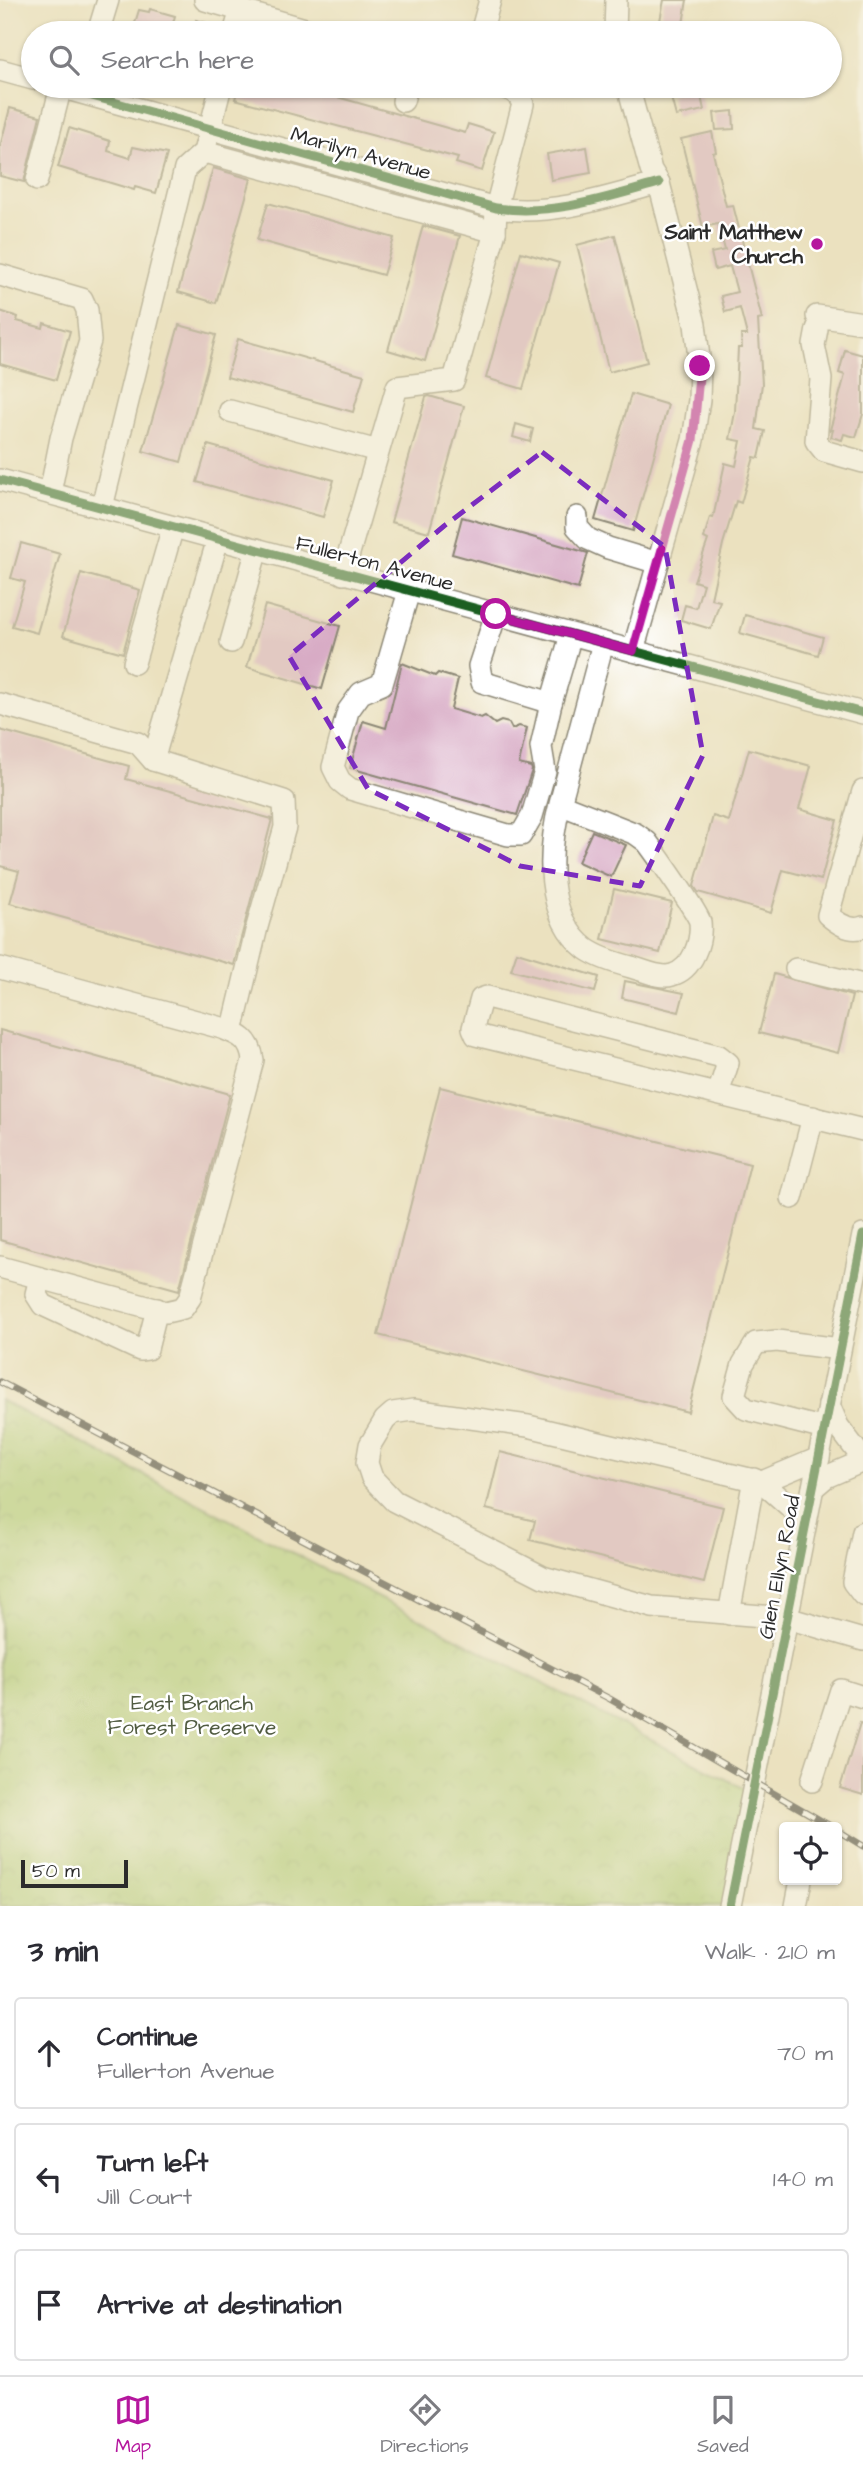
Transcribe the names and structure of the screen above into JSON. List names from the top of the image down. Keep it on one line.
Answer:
{"streets":{"street":["Marilyn Avenue","Fullerton Avenue","Glen Ellyn Road"]},"parks":["East Branch Forest Preserve"],"places":["Saint Matthew Church"],"scale_bar":"50 m","page":{"search":"Search here","scale":"50 m","heading":["3 min","Walk · 210 m"],"list":[["Continue","Fullerton Avenue","70 m"],["Turn left","Jill Court","140 m"],"Arrive at destination"],"nav":["Map","Directions","Saved"]}}
